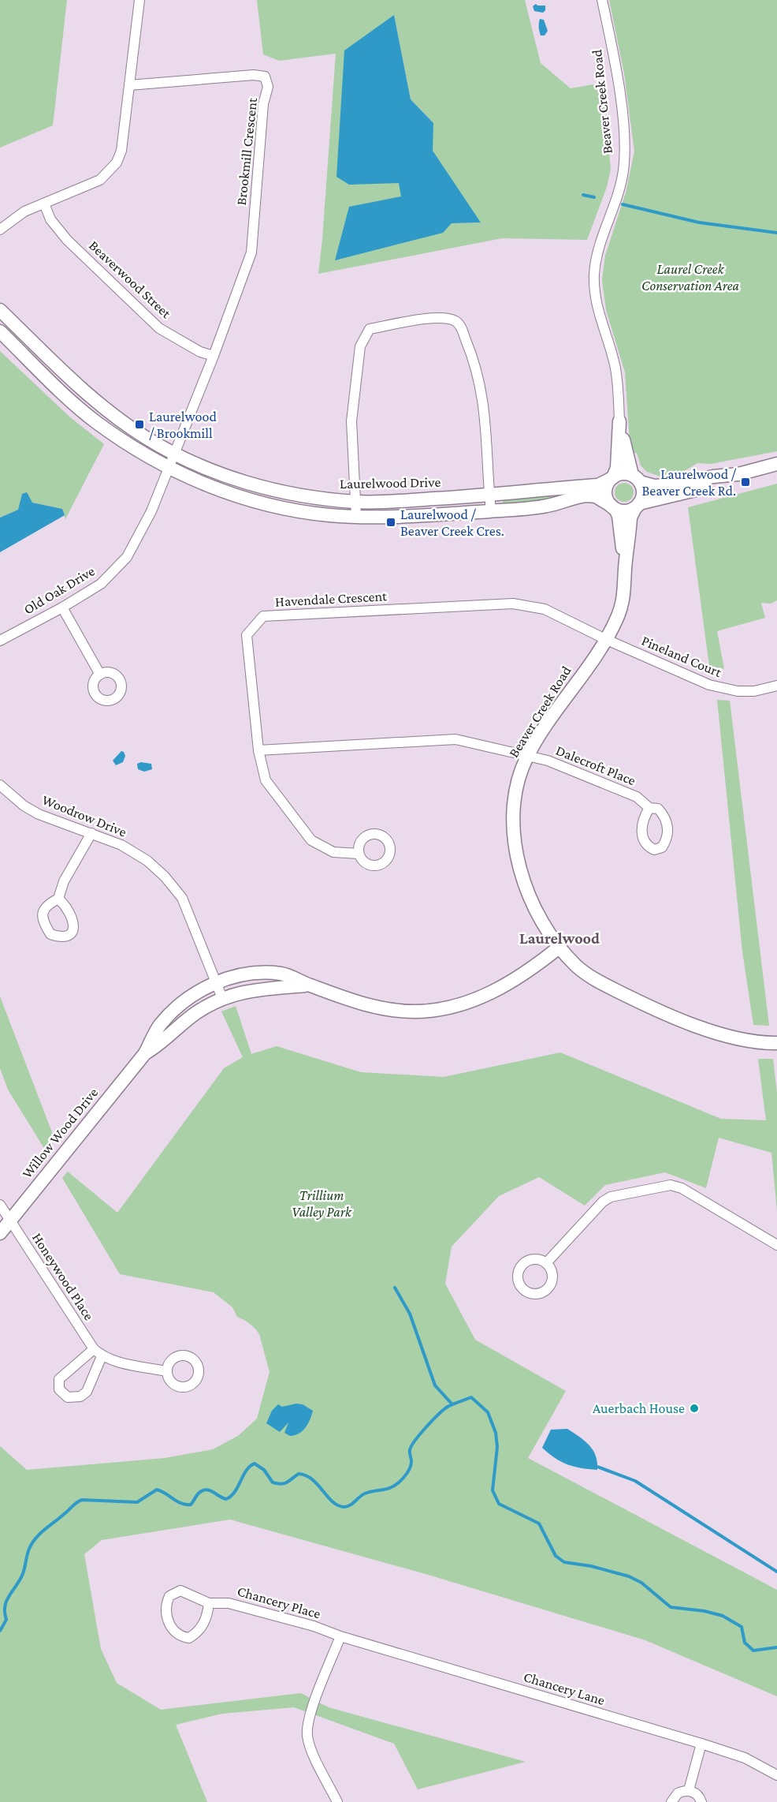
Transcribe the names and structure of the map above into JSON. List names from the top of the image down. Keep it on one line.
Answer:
{"streets":{"street":["Beaver Creek Road","Brookmill Crescent","Beaverwood Street","Laurelwood Drive","Old Oak Drive","Havendale Crescent","Pineland Court","Dalecroft Place","Woodrow Drive","Willow Wood Drive","Honeywood Place","Chancery Place","Chancery Lane"]},"crossings":[["Beaver Creek Road","Laurelwood Drive"],["Beaver Creek Road","Havendale Crescent"],["Beaver Creek Road","Pineland Court"],["Beaver Creek Road","Dalecroft Place"],["Beaver Creek Road","Willow Wood Drive"],["Brookmill Crescent","Beaverwood Street"],["Brookmill Crescent","Laurelwood Drive"],["Brookmill Crescent","Old Oak Drive"],["Laurelwood Drive","Old Oak Drive"],["Havendale Crescent","Pineland Court"],["Woodrow Drive","Willow Wood Drive"],["Willow Wood Drive","Honeywood Place"],["Chancery Place","Chancery Lane"]],"districts":["Laurelwood"],"parks":["Laurel Creek Conservation Area","Trillium Valley Park"],"places":{"transit":["Laurelwood / Brookmill","Laurelwood / Beaver Creek Rd.","Laurelwood / Beaver Creek Cres."],"other":["Auerbach House"]}}
